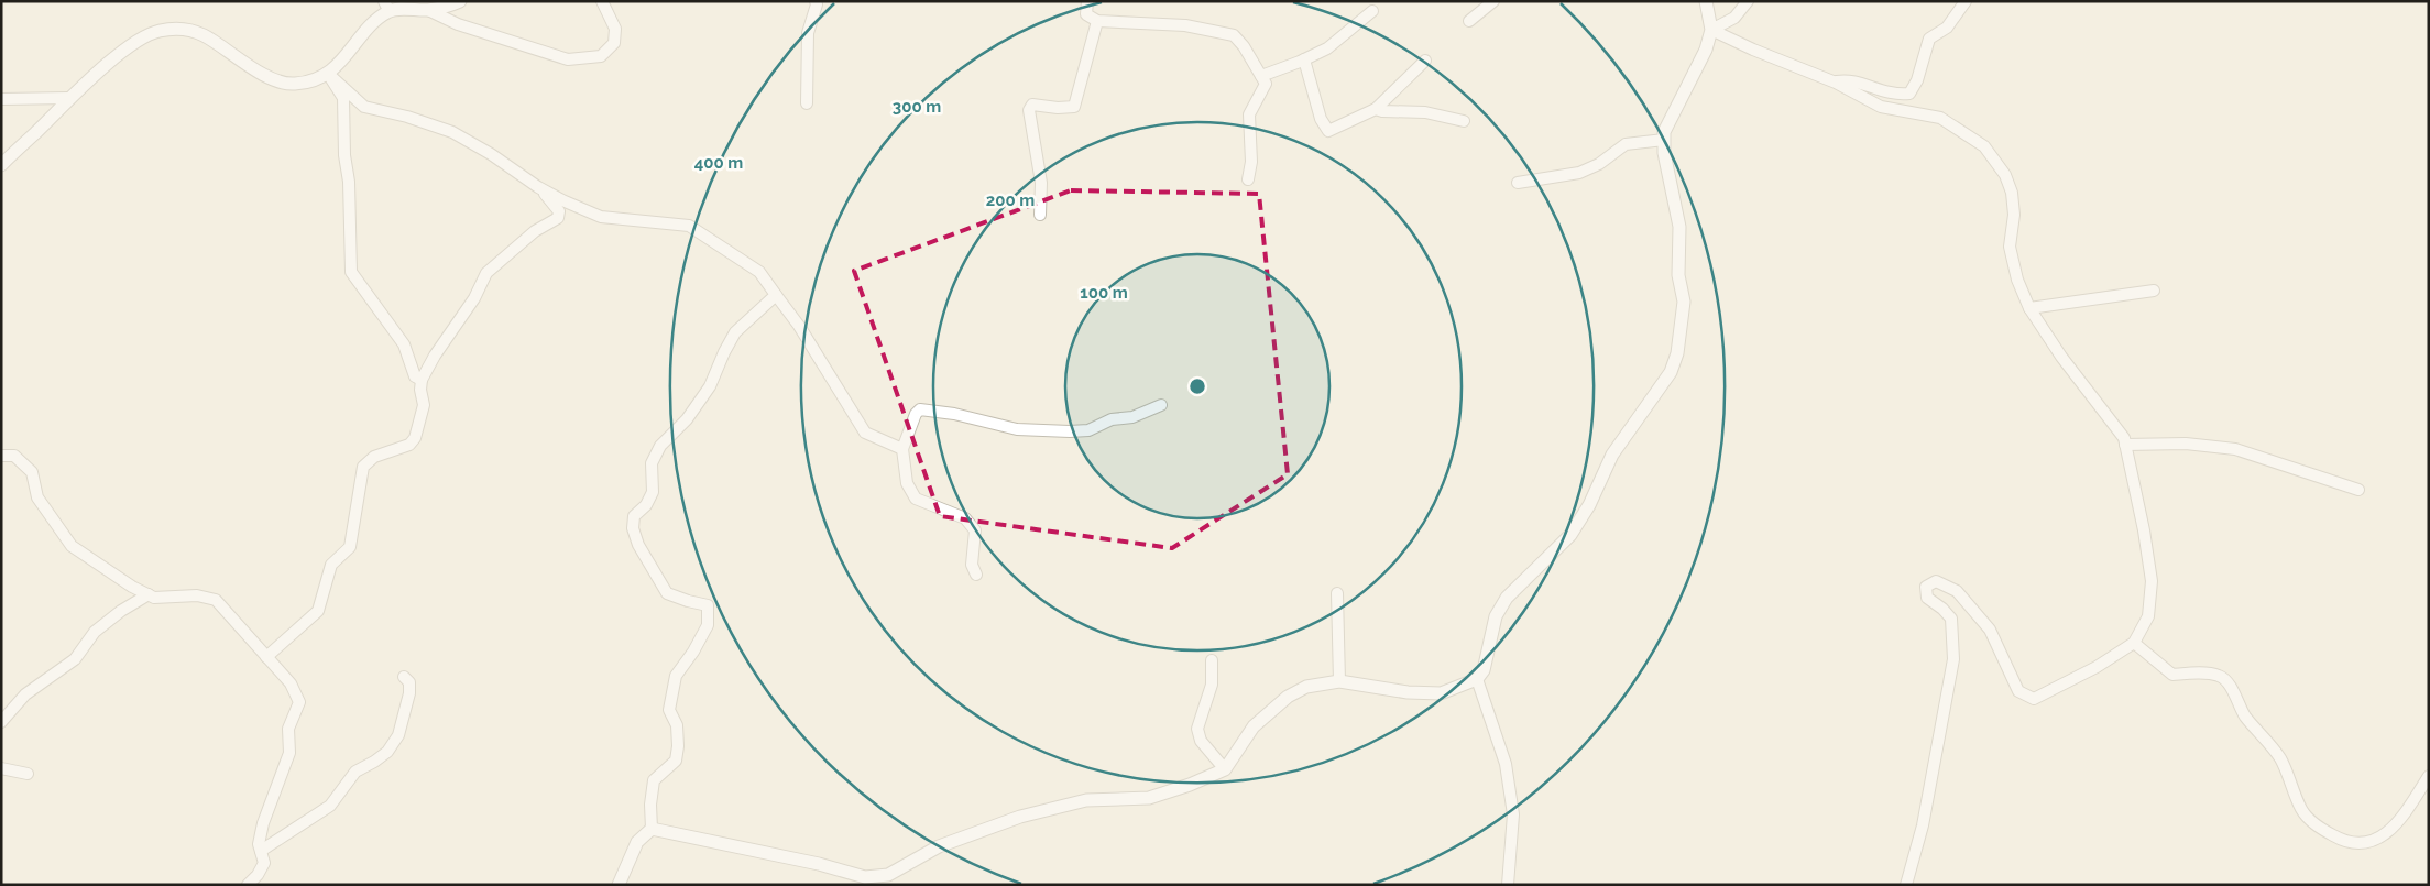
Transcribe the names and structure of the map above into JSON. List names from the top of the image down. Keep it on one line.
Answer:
{"rings":["300 m","400 m","200 m","100 m"]}
